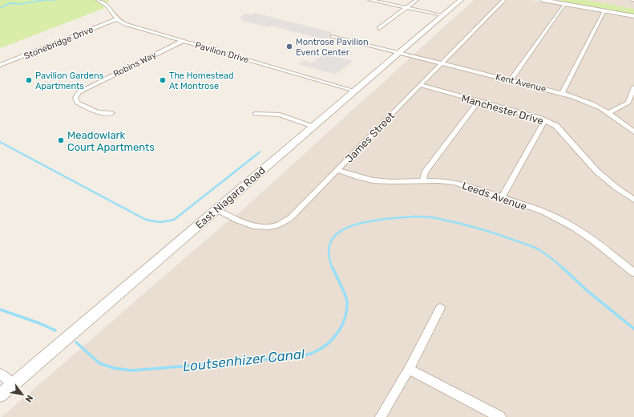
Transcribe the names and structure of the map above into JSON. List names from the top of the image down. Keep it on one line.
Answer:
{"streets":{"street":["Stonebridge Drive","Pavilion Drive","Robins Way","Kent Avenue","Manchester Drive","James Street","Leeds Avenue","East Niagara Road"]},"crossings":[["Stonebridge Drive","Pavilion Drive"],["Pavilion Drive","Robins Way"],["Pavilion Drive","East Niagara Road"],["Kent Avenue","James Street"],["Kent Avenue","East Niagara Road"],["Manchester Drive","James Street"],["James Street","Leeds Avenue"],["James Street","East Niagara Road"]],"water":["Loutsenhizer Canal"],"places":["Montrose Pavilion Event Center","Pavilion Gardens Apartments","The Homestead At Montrose","Meadowlark Court Apartments"],"north":"bottom right"}
